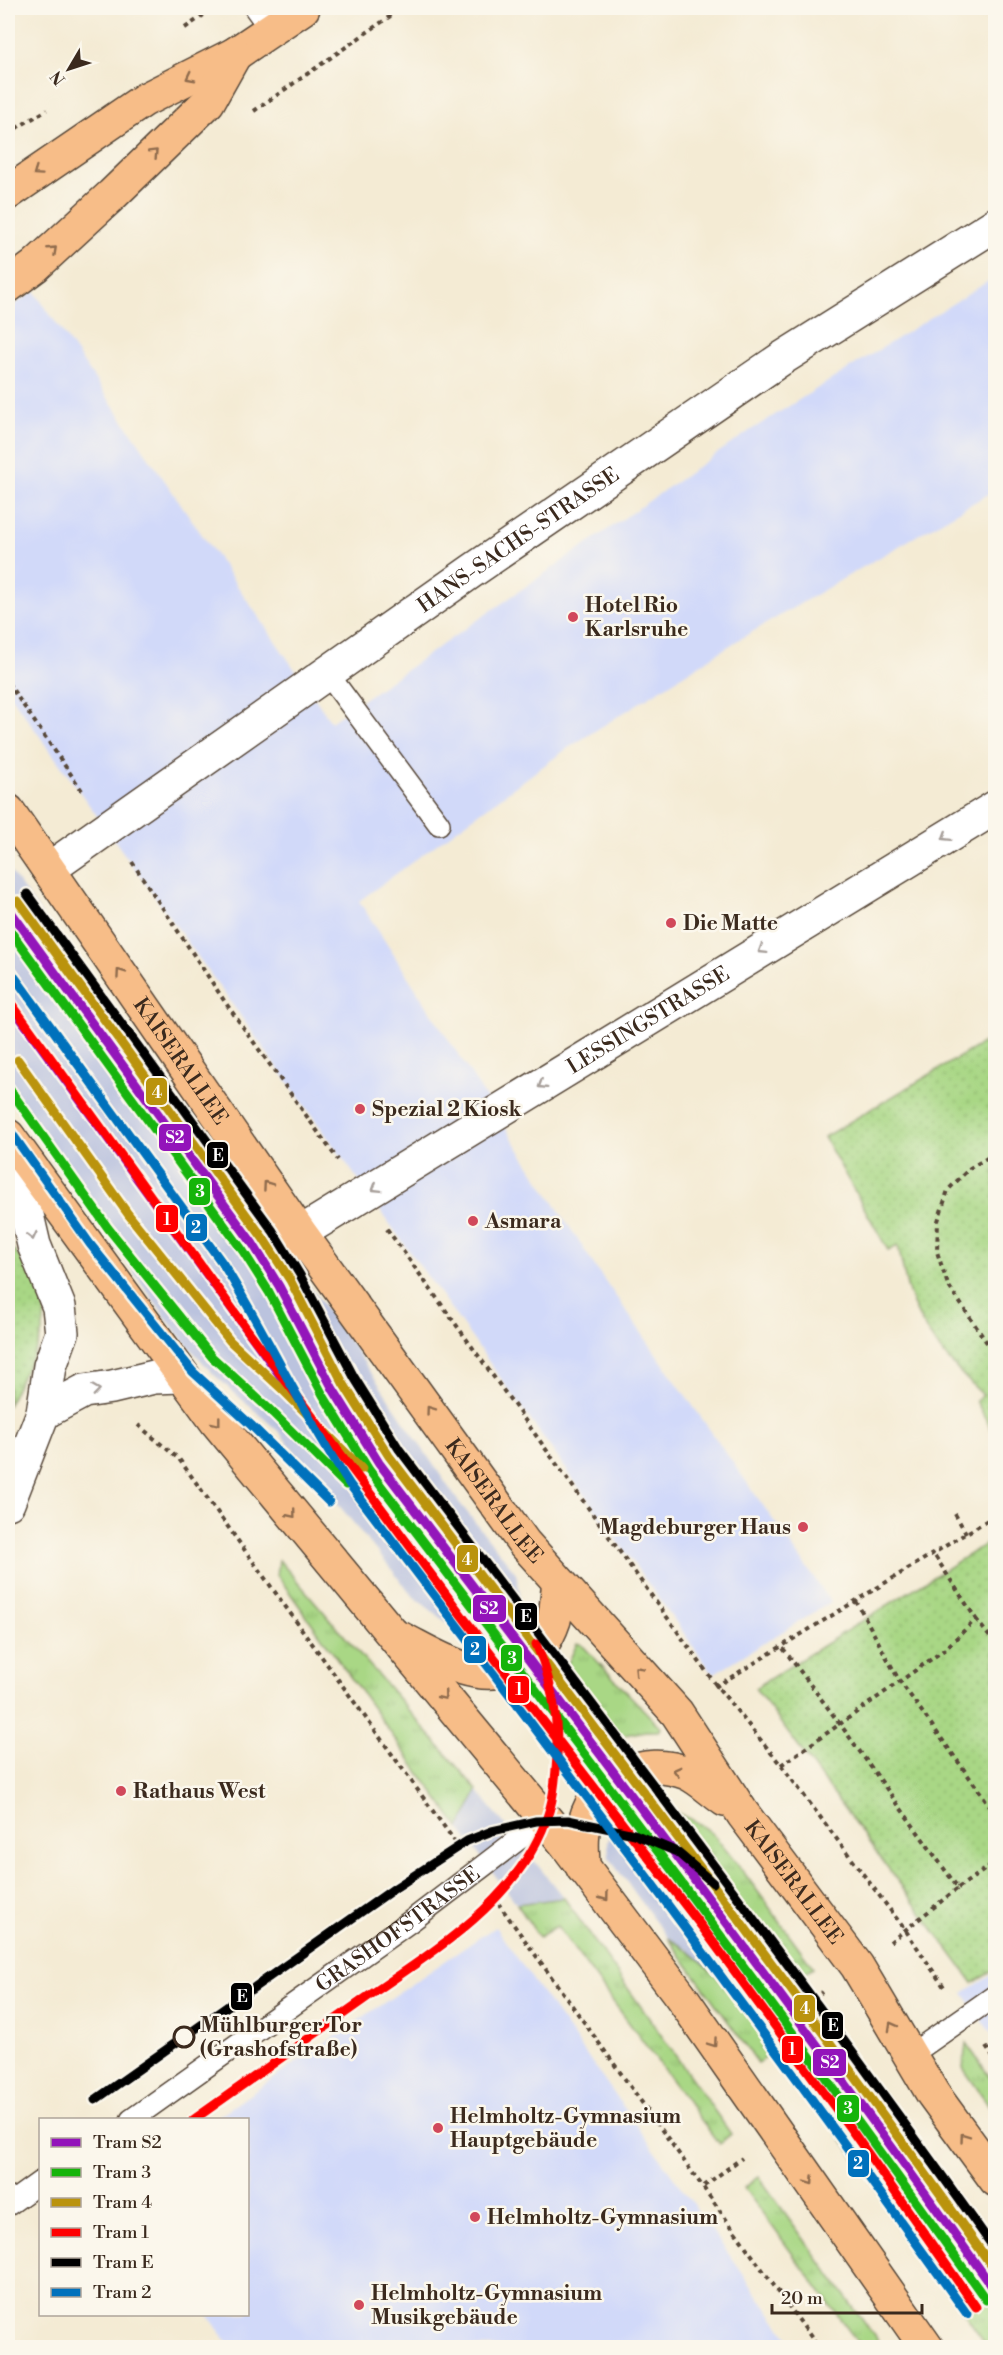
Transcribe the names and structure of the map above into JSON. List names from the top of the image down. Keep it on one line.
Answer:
{"streets":{"main road":["KAISERALLEE"],"street":["HANS-SACHS-STRASSE","LESSINGSTRASSE"],"lane":["GRASHOFSTRASSE"]},"crossings":[["HANS-SACHS-STRASSE","KAISERALLEE"],["LESSINGSTRASSE","KAISERALLEE"]],"one_way":["LESSINGSTRASSE"],"places":["Hotel Rio Karlsruhe","Die Matte","Spezial 2 Kiosk","Asmara","Magdeburger Haus","Rathaus West","Mühlburger Tor (Grashofstraße)","Helmholtz-Gymnasium Hauptgebäude","Helmholtz-Gymnasium","Helmholtz-Gymnasium Musikgebäude"],"lines":["tram line E","tram line 4","tram line S2","tram line 3","tram line 2","tram line 1"],"legend":["Tram S2","Tram 3","Tram 4","Tram 1","Tram E","Tram 2"],"scale_bar":"20 m","north":"bottom left"}
